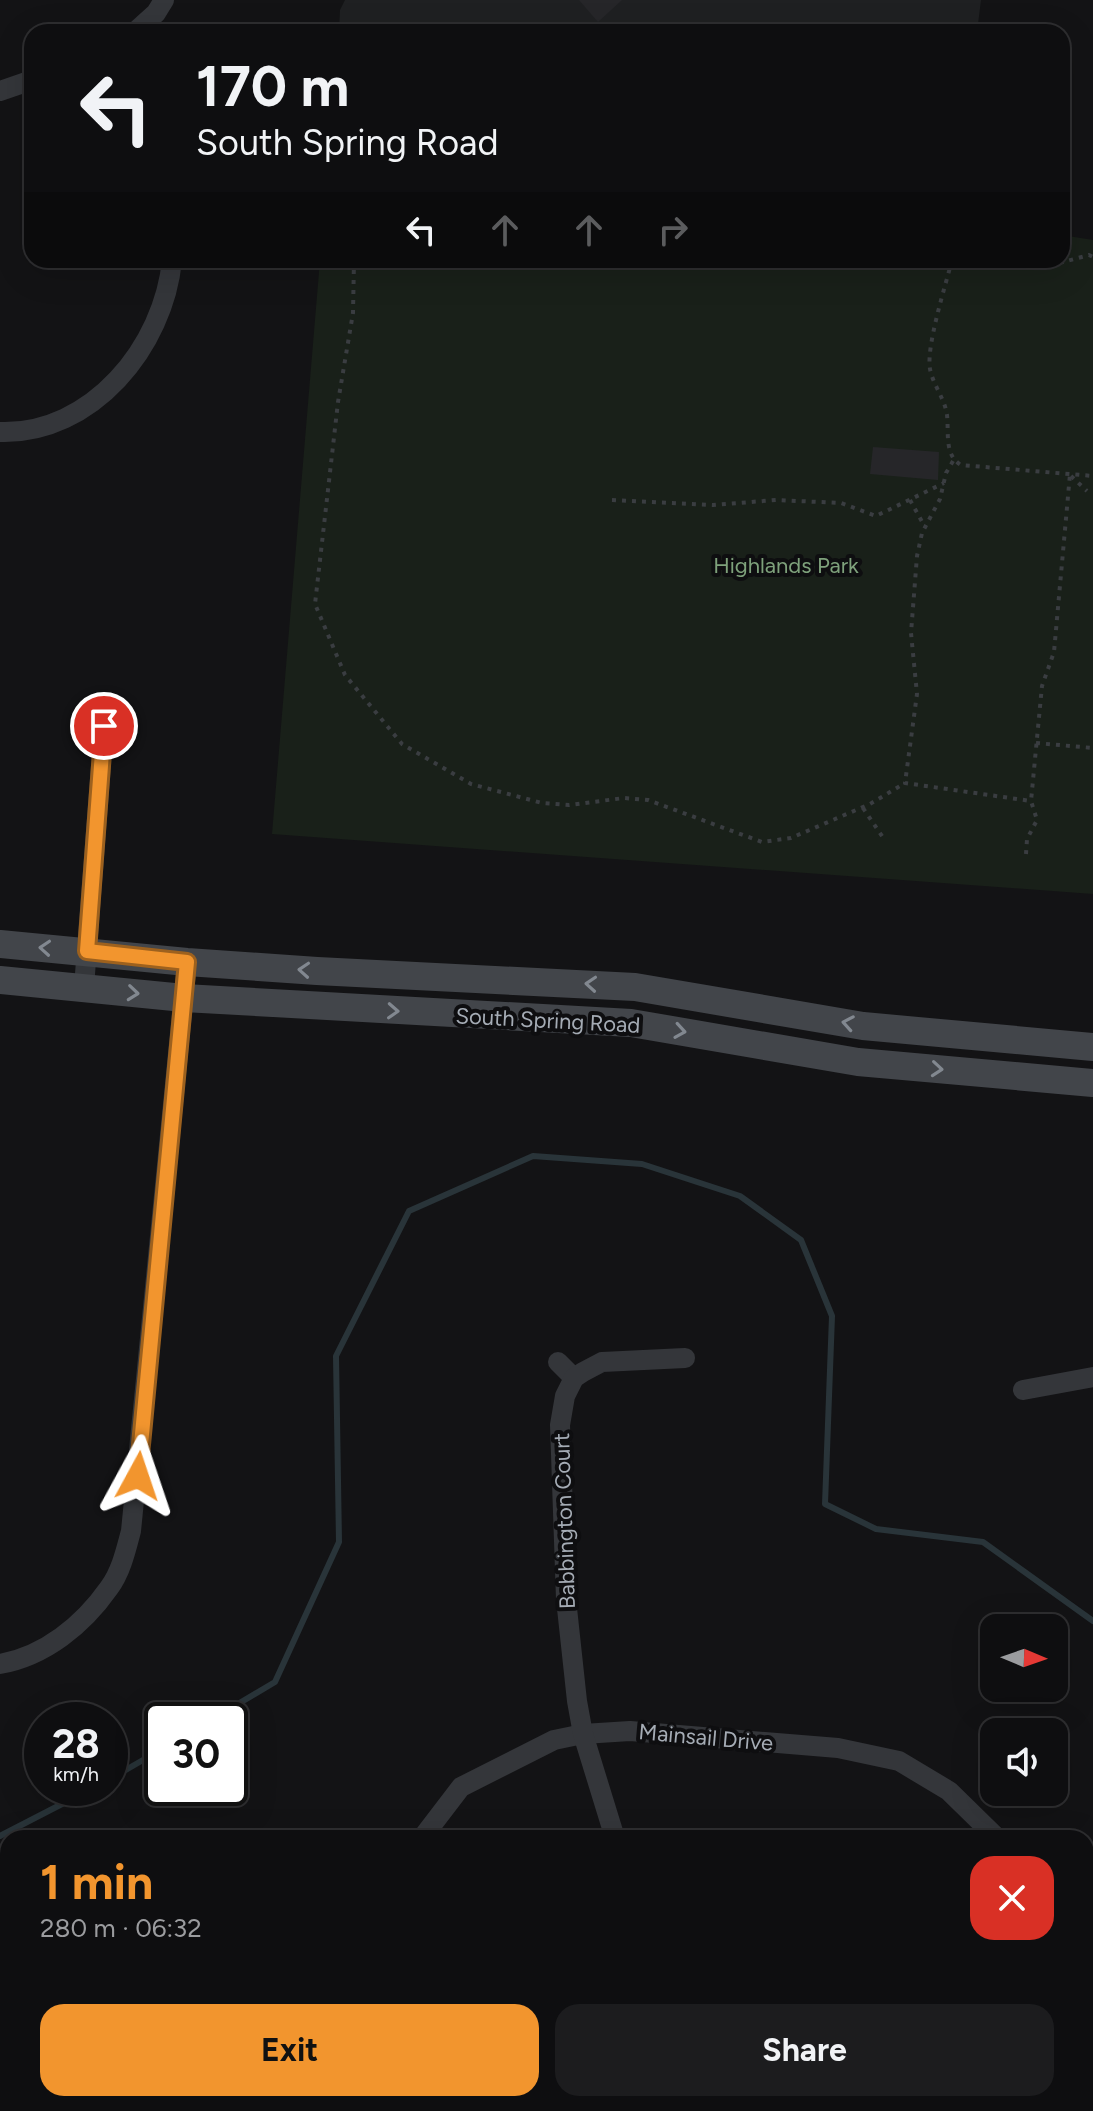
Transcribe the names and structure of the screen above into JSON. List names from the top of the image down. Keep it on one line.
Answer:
{"streets":{"main road":["South Spring Road"],"street":["Babbington Court","Mainsail Drive"]},"crossings":[["Babbington Court","Mainsail Drive"]],"parks":["Highlands Park"],"north":"right","page":{"turn":["170 m","South Spring Road"],"speed":"28 km/h","limit":"30","heading":["1 min","280 m · 06:32"],"buttons":["Exit","Share"]}}
